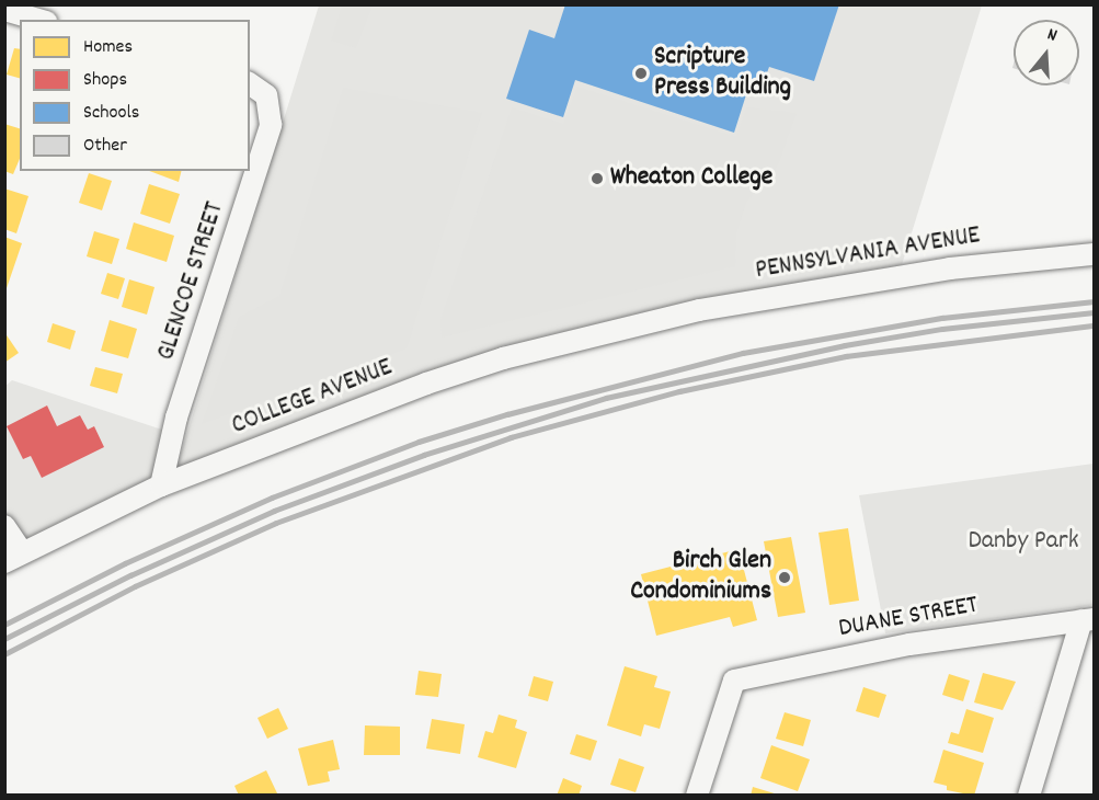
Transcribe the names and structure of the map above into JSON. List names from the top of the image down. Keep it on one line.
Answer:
{"streets":{"street":["PENNSYLVANIA AVENUE","GLENCOE STREET","COLLEGE AVENUE","DUANE STREET"]},"crossings":[["PENNSYLVANIA AVENUE","COLLEGE AVENUE"],["GLENCOE STREET","COLLEGE AVENUE"]],"parks":["Danby Park"],"places":["Scripture Press Building","Wheaton College","Birch Glen Condominiums"],"legend":["Homes","Shops","Schools","Other"],"north":"top"}
